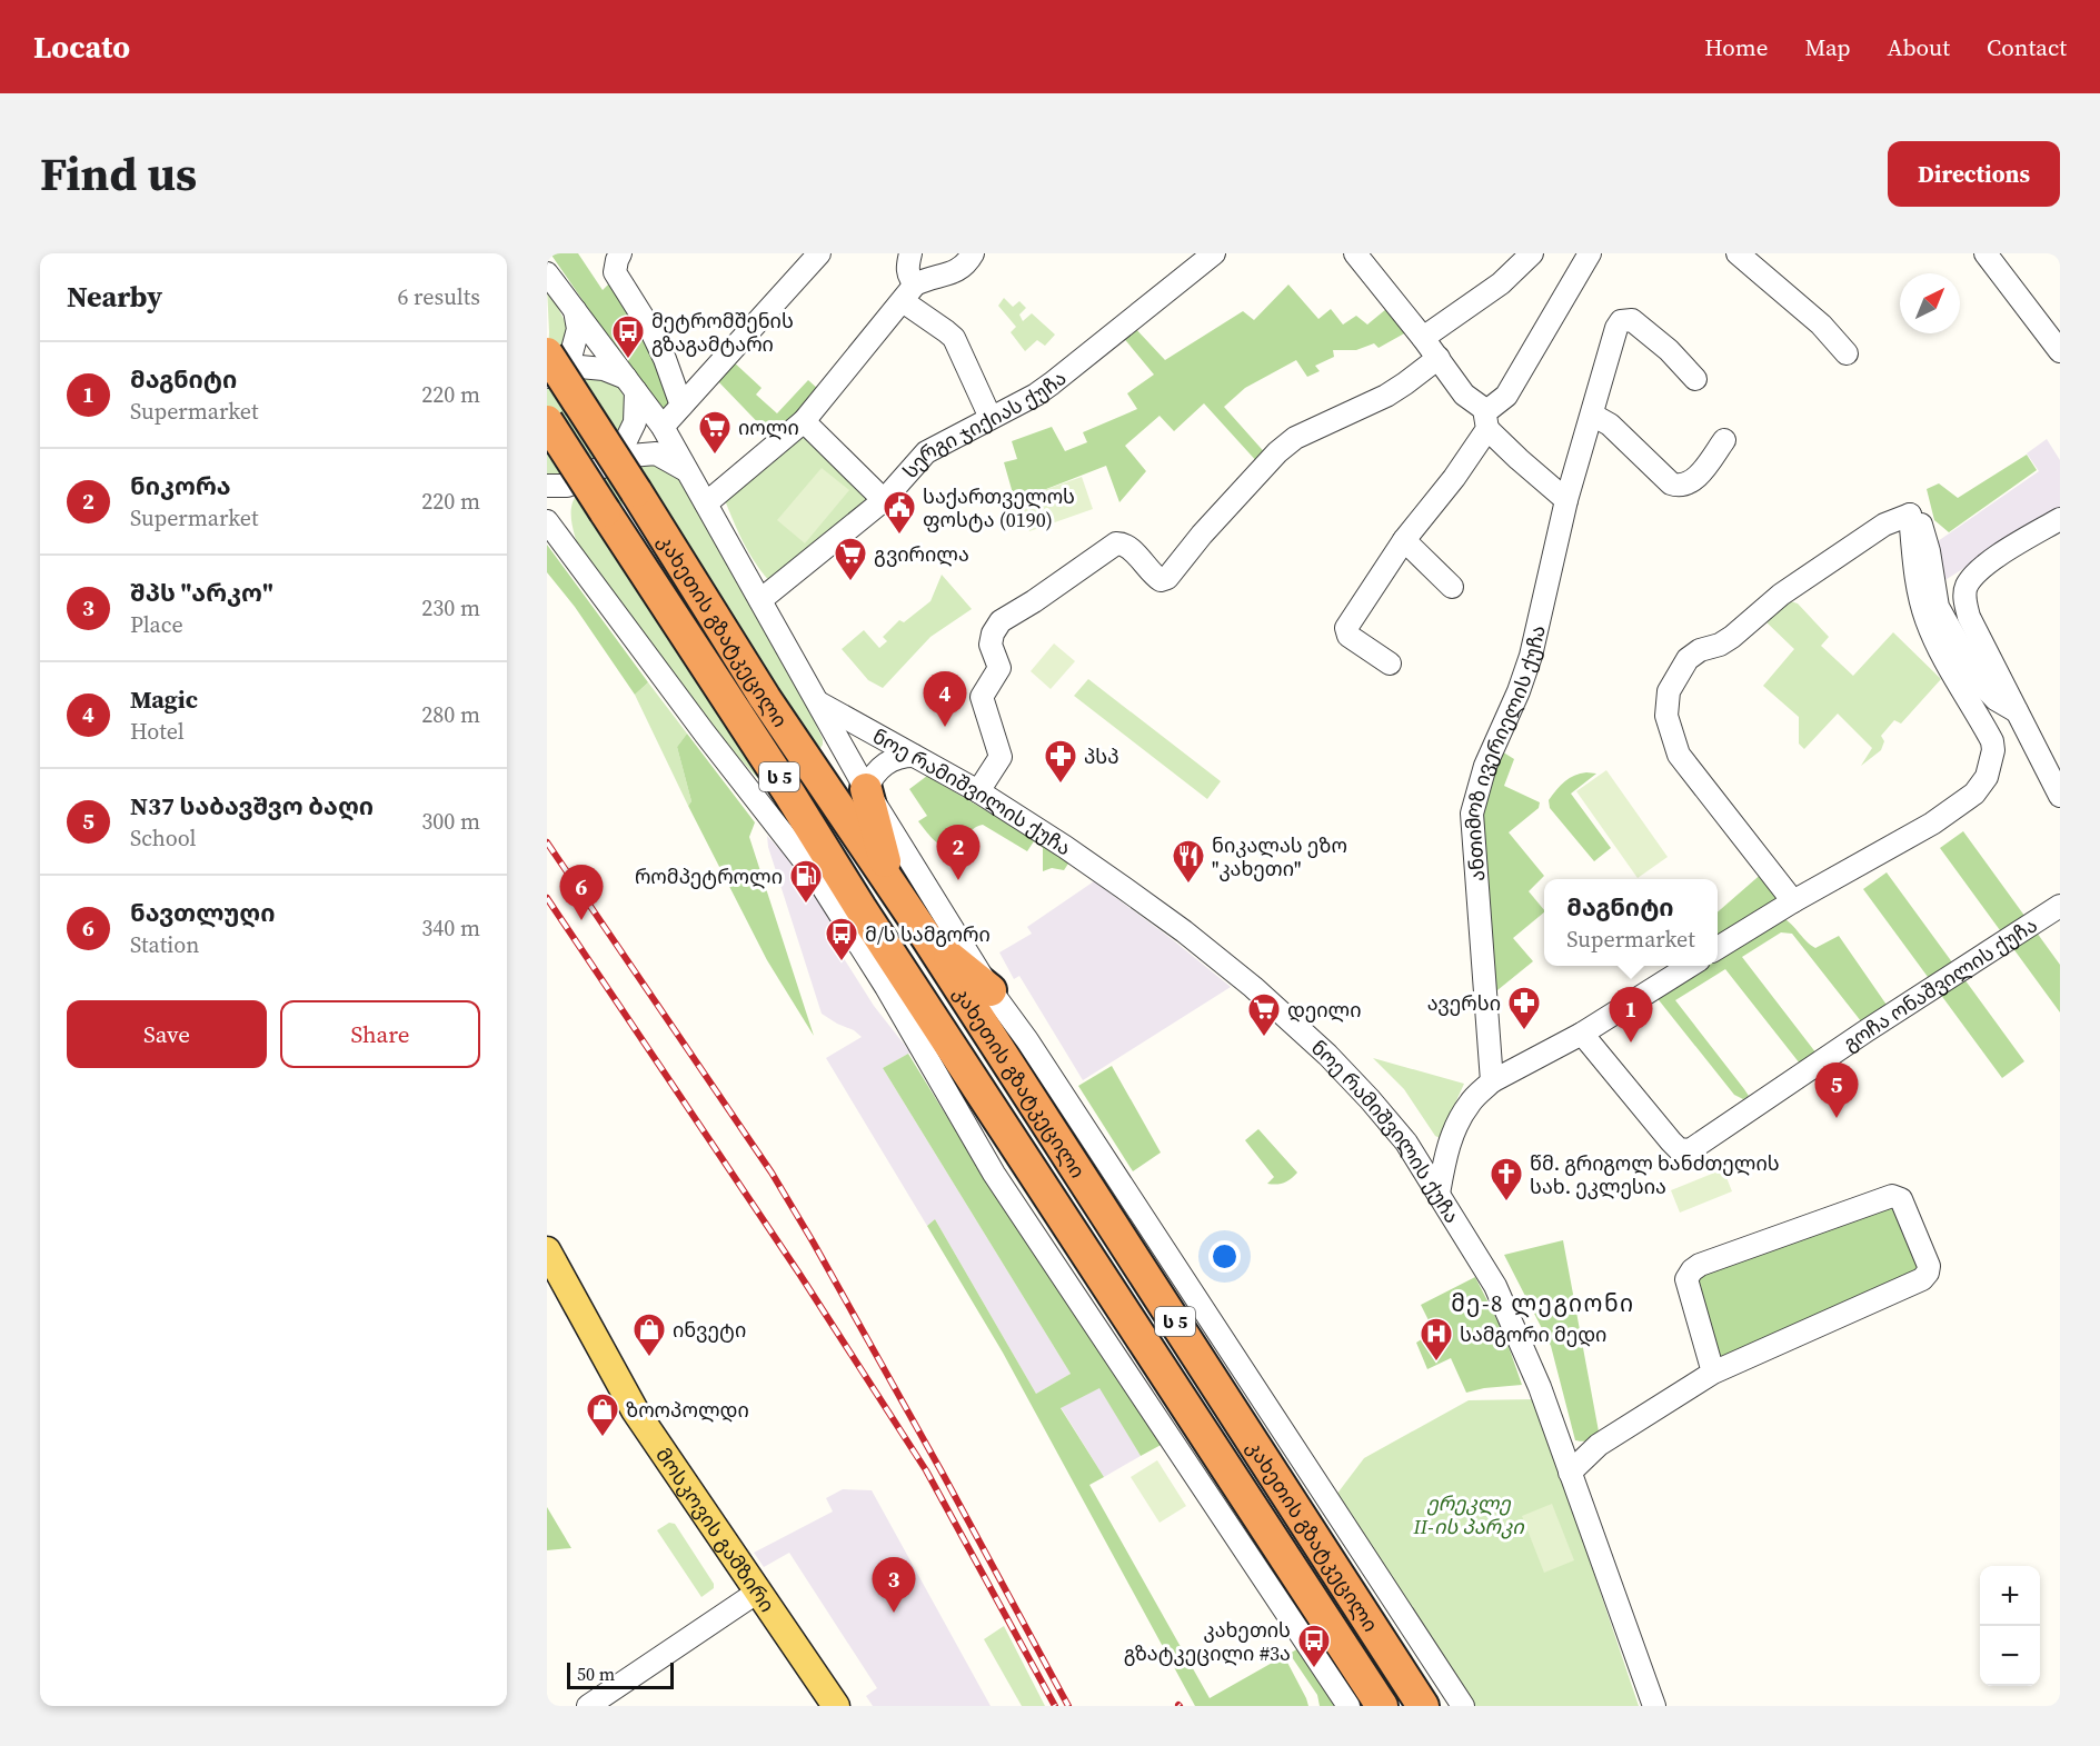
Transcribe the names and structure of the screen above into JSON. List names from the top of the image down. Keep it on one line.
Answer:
{"streets":{"highway":["კახეთის გზატკეცილი","ს 5"],"main road":["მოსკოვის გამზირი"],"street":["სერგი ჯიქიას ქუჩა","ანთიმოზ ივერიელის ქუჩა","ნოე რამიშვილის ქუჩა","გოჩა ონაშვილის ქუჩა"]},"crossings":[["სერგი ჯიქიას ქუჩა","კახეთის გზატკეცილი"],["კახეთის გზატკეცილი","ნოე რამიშვილის ქუჩა"]],"districts":["მე-8 ლეგიონი"],"parks":["ერეკლე II-ის პარკი"],"places":{"bus stop":["მეტრომშენის გზაგამტარი","მ/ს სამგორი","კახეთის გზატკეცილი #3ა"],"supermarket":["იოლი","გვირილა","დეილი"],"public building":["საქართველოს ფოსტა (0190)"],"pharmacy":["პსპ","ავერსი"],"restaurant":["ნიკალას ეზო \"კახეთი\""],"fuel station":["რომპეტროლი"],"church":["წმ. გრიგოლ ხანძთელის სახ. ეკლესია"],"shop":["ინვეტი","ზოოპოლდი"],"hospital":["სამგორი მედი"]},"scale_bar":"50 m","north":"top right","page":{"header":"Locato","nav":["Home","Map","About","Contact"],"title":"Find us","buttons":["Directions",["Save","Share"]],"heading":["Nearby","6 results"],"list":[{"mark":"1","name":"მაგნიტი","note":"Supermarket","value":"220 m"},{"mark":"2","name":"ნიკორა","note":"Supermarket","value":"220 m"},{"mark":"3","name":"შპს \"არკო\"","note":"Place","value":"230 m"},{"mark":"4","name":"Magic","note":"Hotel","value":"280 m"},{"mark":"5","name":"N37 საბავშვო ბაღი","note":"School","value":"300 m"},{"mark":"6","name":"ნავთლუღი","note":"Station","value":"340 m"}],"pins":["4","2","6","1","5","3"],"popup":["მაგნიტი","Supermarket"],"map_buttons":["+","−"],"scale":"50 m"}}
